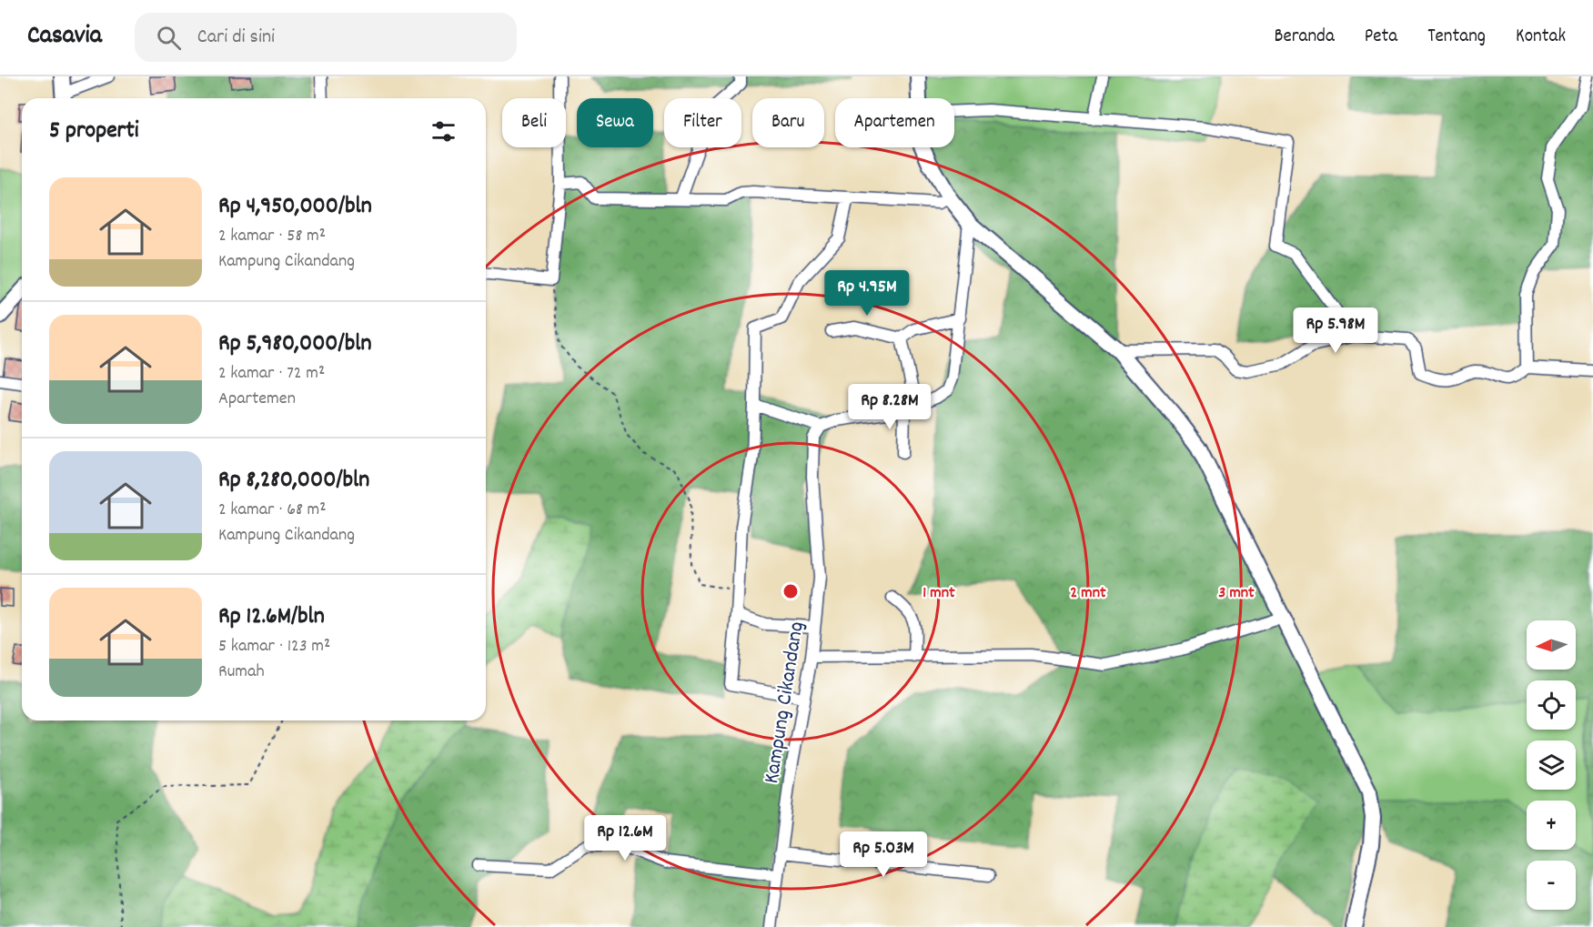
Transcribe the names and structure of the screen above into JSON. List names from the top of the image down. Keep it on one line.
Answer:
{"streets":{"street":["Kampung Cikandang"]},"north":"left","page":{"header":"Casavia","search":"Cari di sini","nav":["Beranda","Peta","Tentang","Kontak"],"chip":["Beli","Sewa","Filter","Baru","Apartemen"],"heading":"5 properti","list":[{"name":"Rp 4,950,000/bln","note":"2 kamar · 58 m² · Kampung Cikandang"},{"name":"Rp 5,980,000/bln","note":"2 kamar · 72 m² · Apartemen"},{"name":"Rp 8,280,000/bln","note":"2 kamar · 68 m² · Kampung Cikandang"},{"name":"Rp 12.6M/bln","note":"5 kamar · 123 m² · Rumah"}],"price":["Rp 4.95M","Rp 5.98M","Rp 8.28M","Rp 12.6M","Rp 5.03M"],"map_buttons":["+","−"]},"rings":["1 mnt","2 mnt","3 mnt"]}
